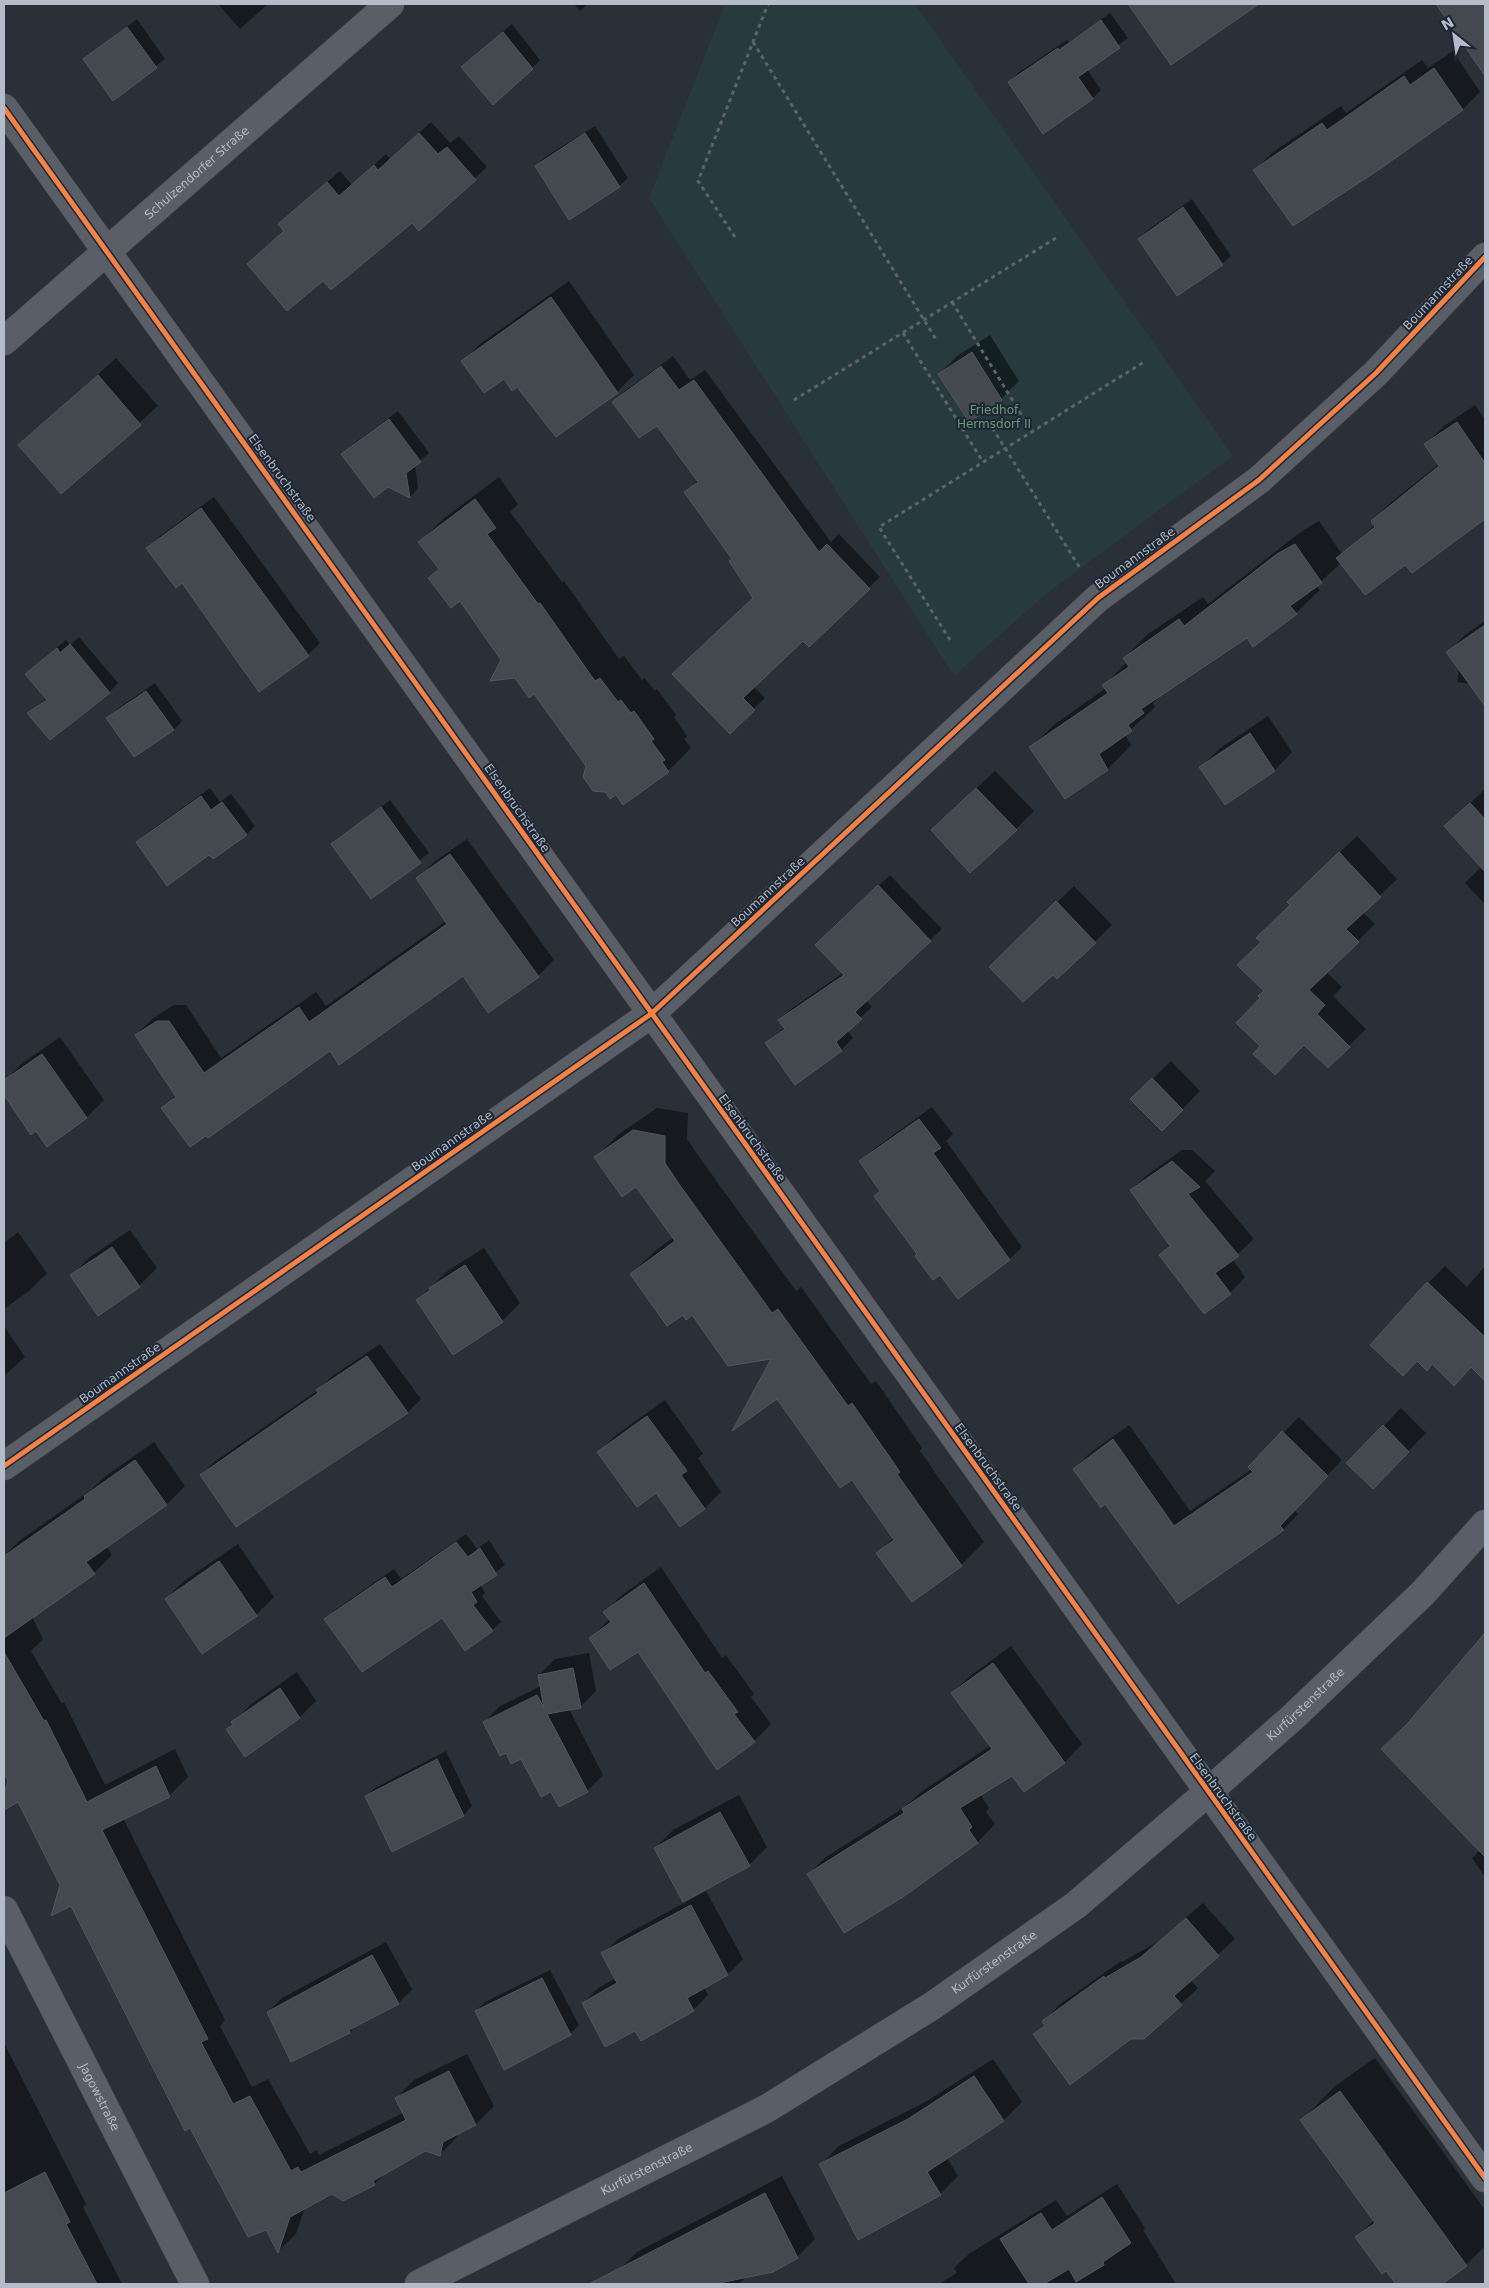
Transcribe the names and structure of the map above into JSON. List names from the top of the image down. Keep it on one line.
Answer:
{"streets":{"street":["Schulzendorfer Straße","Boumannstraße","Elsenbruchstraße","Kurfürstenstraße","Jagowstraße"]},"crossings":[["Schulzendorfer Straße","Elsenbruchstraße"],["Boumannstraße","Elsenbruchstraße"],["Elsenbruchstraße","Kurfürstenstraße"]],"parks":["Friedhof Hermsdorf II"],"north":"top left"}
